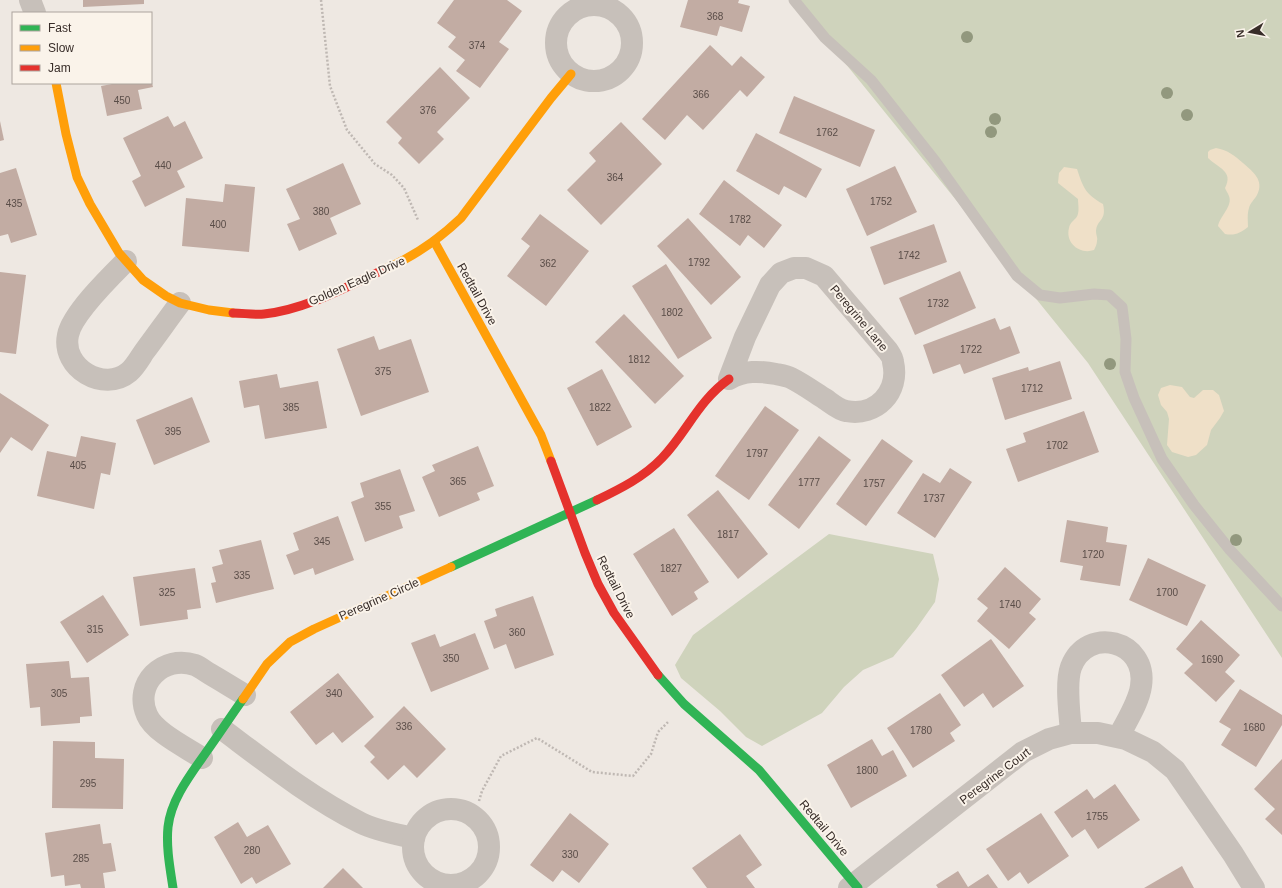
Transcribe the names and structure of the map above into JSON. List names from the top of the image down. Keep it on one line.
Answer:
{"streets":{"street":["Golden Eagle Drive","Redtail Drive","Peregrine Lane","Peregrine Circle","Peregrine Court"]},"crossings":[["Golden Eagle Drive","Redtail Drive"],["Redtail Drive","Peregrine Lane"],["Redtail Drive","Peregrine Circle"],["Redtail Drive","Peregrine Court"],["Peregrine Lane","Peregrine Circle"]],"house_numbers":["368","374","366","450","376","1762","440","364","1752","435","380","1782","400","1742","1792","362","1732","1802","1722","1812","375","1712","385","1822","395","1702","1797","405","365","1777","1757","1737","355","1817","345","1720","1827","335","325","1700","1740","315","360","350","1690","305","340","336","1680","1780","1800","295","1755","280","330","285"],"legend":["Fast","Slow","Jam"],"north":"left"}
